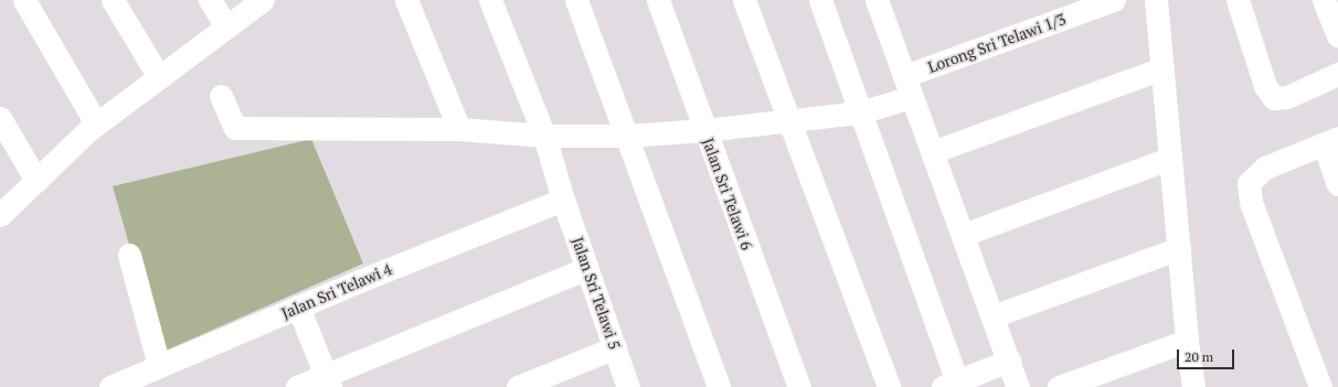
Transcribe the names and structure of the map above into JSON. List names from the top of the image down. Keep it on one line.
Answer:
{"streets":{"street":["Lorong Sri Telawi 1/3","Jalan Sri Telawi 6","Jalan Sri Telawi 4","Jalan Sri Telawi 5"]},"crossings":[["Lorong Sri Telawi 1/3","Jalan Sri Telawi 6"],["Lorong Sri Telawi 1/3","Jalan Sri Telawi 5"],["Jalan Sri Telawi 4","Jalan Sri Telawi 5"]],"scale_bar":"20 m"}
